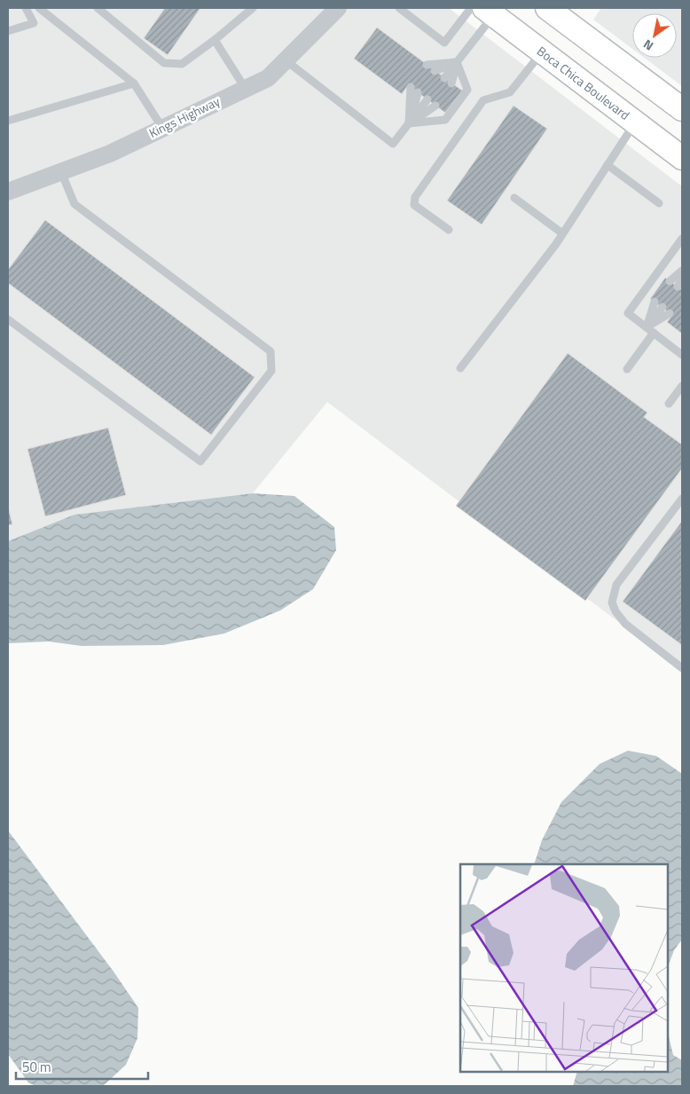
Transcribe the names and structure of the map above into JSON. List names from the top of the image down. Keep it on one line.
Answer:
{"streets":{"main road":["Boca Chica Boulevard"],"street":["Kings Highway"]},"scale_bar":"50 m","north":"bottom left"}
